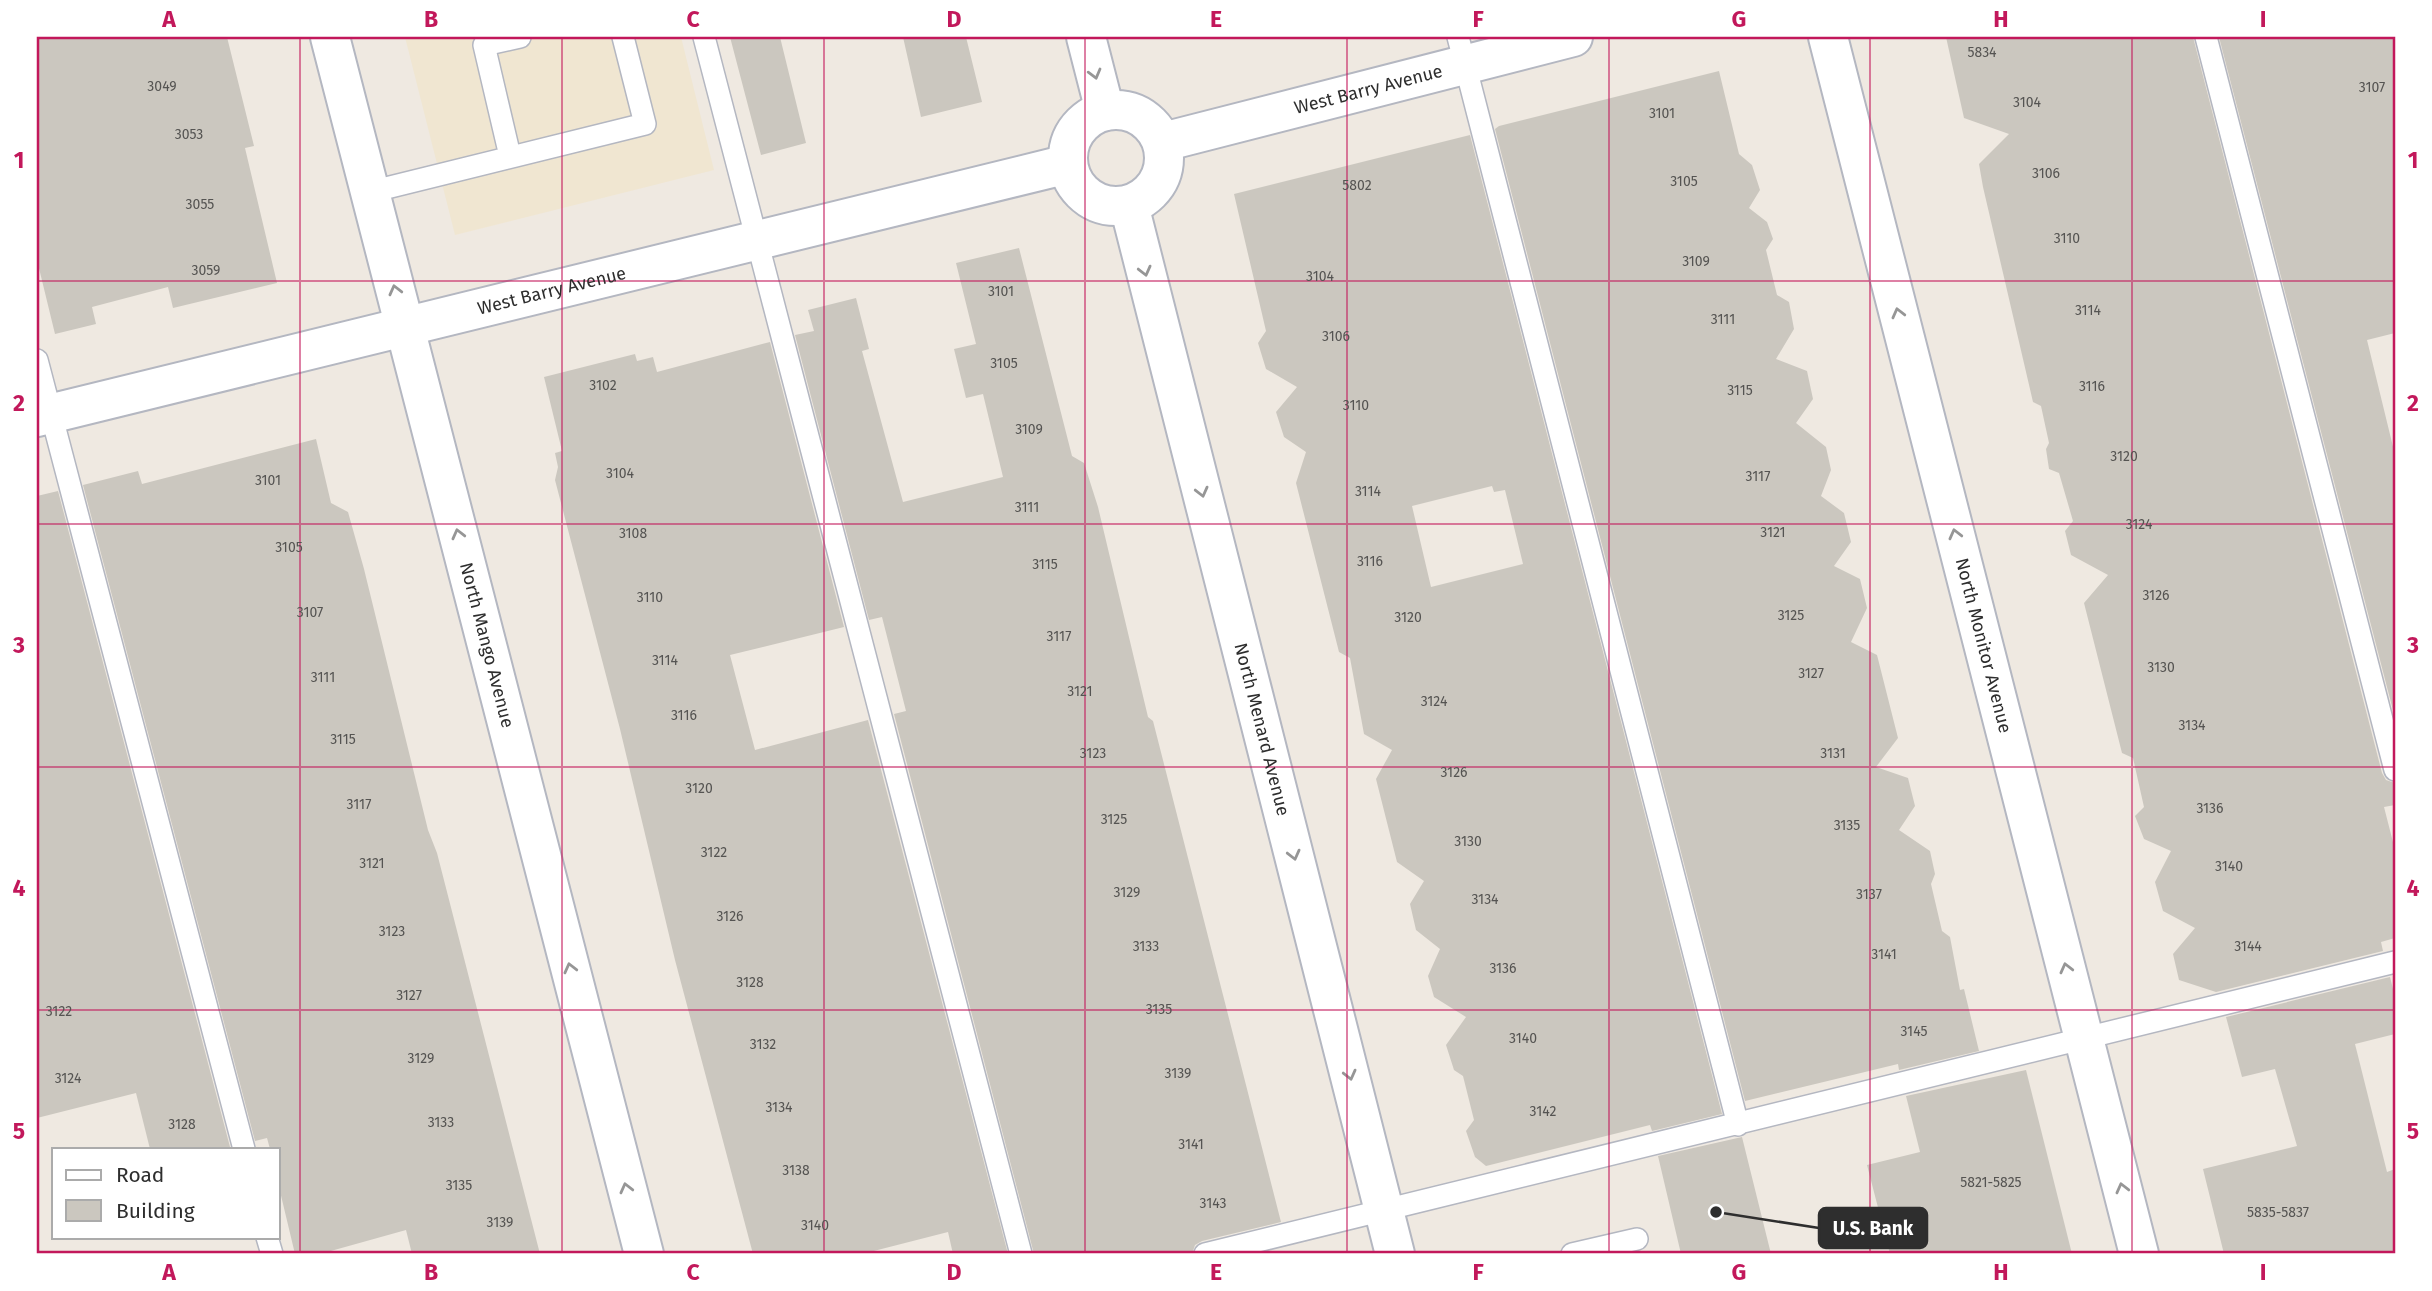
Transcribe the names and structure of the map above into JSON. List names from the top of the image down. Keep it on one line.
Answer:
{"streets":{"street":["West Barry Avenue","North Mango Avenue","North Monitor Avenue","North Menard Avenue"]},"crossings":[["West Barry Avenue","North Mango Avenue"],["West Barry Avenue","North Menard Avenue"]],"one_way":["North Mango Avenue","North Monitor Avenue","North Menard Avenue"],"places":["U.S. Bank"],"house_numbers":["5834","3049","3107","3104","3101","3053","3106","3105","5802","3055","3110","3109","3059","3104","3101","3114","3111","3106","3105","3102","3116","3115","3110","3109","3120","3104","3117","3101","3114","3111","3124","3121","3108","3105","3116","3115","3126","3110","3107","3125","3120","3117","3114","3130","3127","3111","3121","3124","3116","3134","3115","3123","3131","3126","3120","3117","3136","3125","3135","3130","3122","3121","3140","3129","3137","3134","3126","3123","3133","3144","3141","3136","3128","3127","3135","3122","3145","3140","3132","3129","3139","3124","3134","3142","3133","3128","3141","3138","5821-5825","3135","3143","5835-5837","3139","3140"],"legend":["Road","Building"],"grid":{"columns":["A","B","C","D","E","F","G","H","I"],"rows":["1","2","3","4","5"]}}
